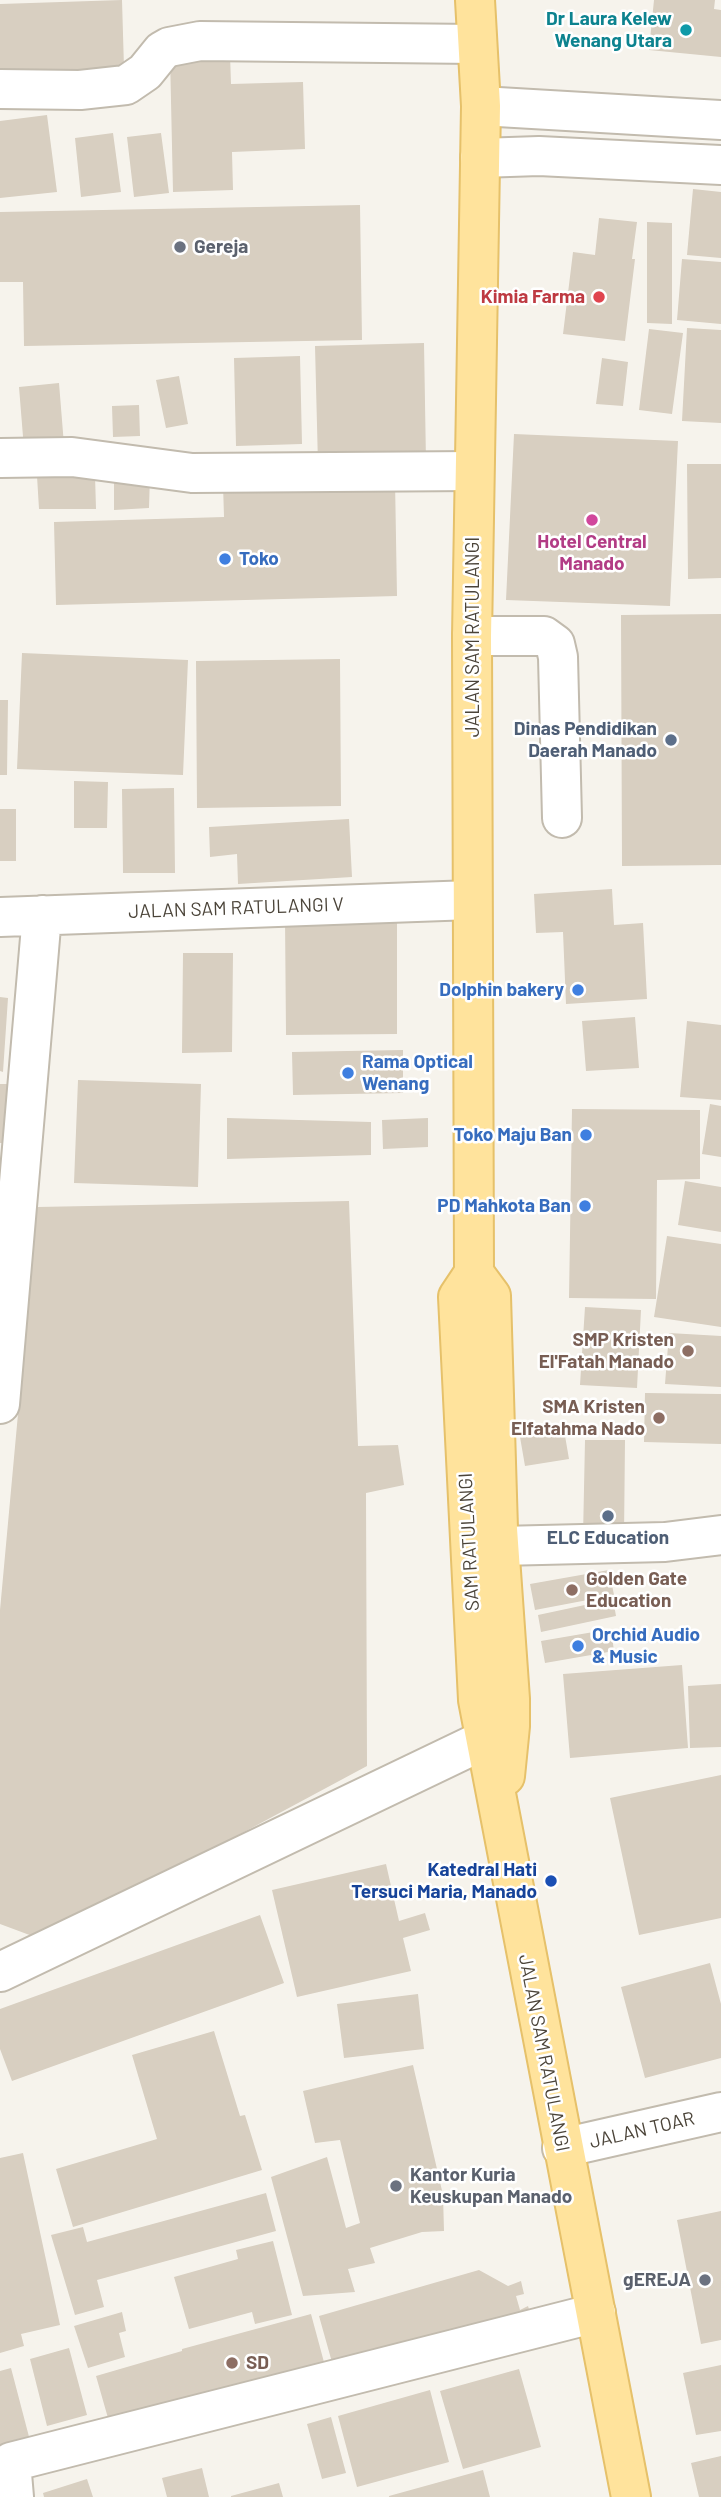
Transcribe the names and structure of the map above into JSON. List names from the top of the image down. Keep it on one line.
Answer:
{"streets":{"main road":["JALAN SAM RATULANGI","SAM RATULANGI"],"street":["JALAN SAM RATULANGI V","JALAN TOAR"]},"crossings":[["JALAN SAM RATULANGI","JALAN SAM RATULANGI V"],["JALAN SAM RATULANGI","SAM RATULANGI"],["JALAN SAM RATULANGI","JALAN TOAR"]],"places":["Dr Laura Kelew Wenang Utara","Gereja","Kimia Farma","Hotel Central Manado","Toko","Dinas Pendidikan Daerah Manado","Dolphin bakery","Rama Optical Wenang","Toko Maju Ban","PD Mahkota Ban","SMP Kristen El'Fatah Manado","SMA Kristen Elfatahma Nado","ELC Education","Golden Gate Education","Orchid Audio & Music","Katedral Hati Tersuci Maria, Manado","Kantor Kuria Keuskupan Manado","gEREJA","SD"]}
